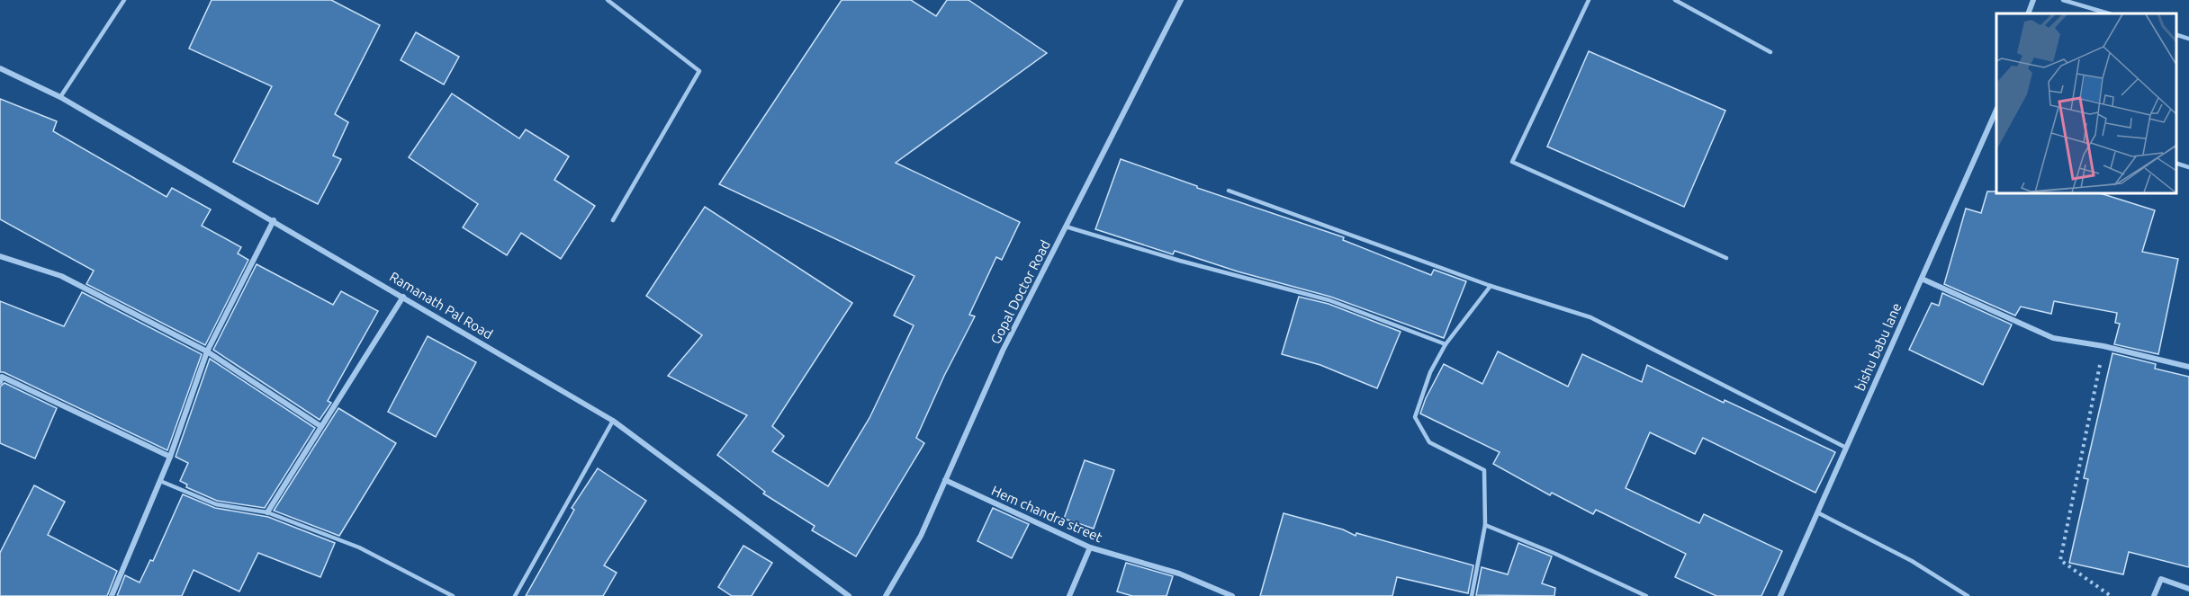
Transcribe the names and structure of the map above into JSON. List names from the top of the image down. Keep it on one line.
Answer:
{"streets":{"street":["Gopal Doctor Road","Ramanath Pal Road","bishu babu lane","Hem chandra street"]},"crossings":[["Gopal Doctor Road","Hem chandra street"]]}
